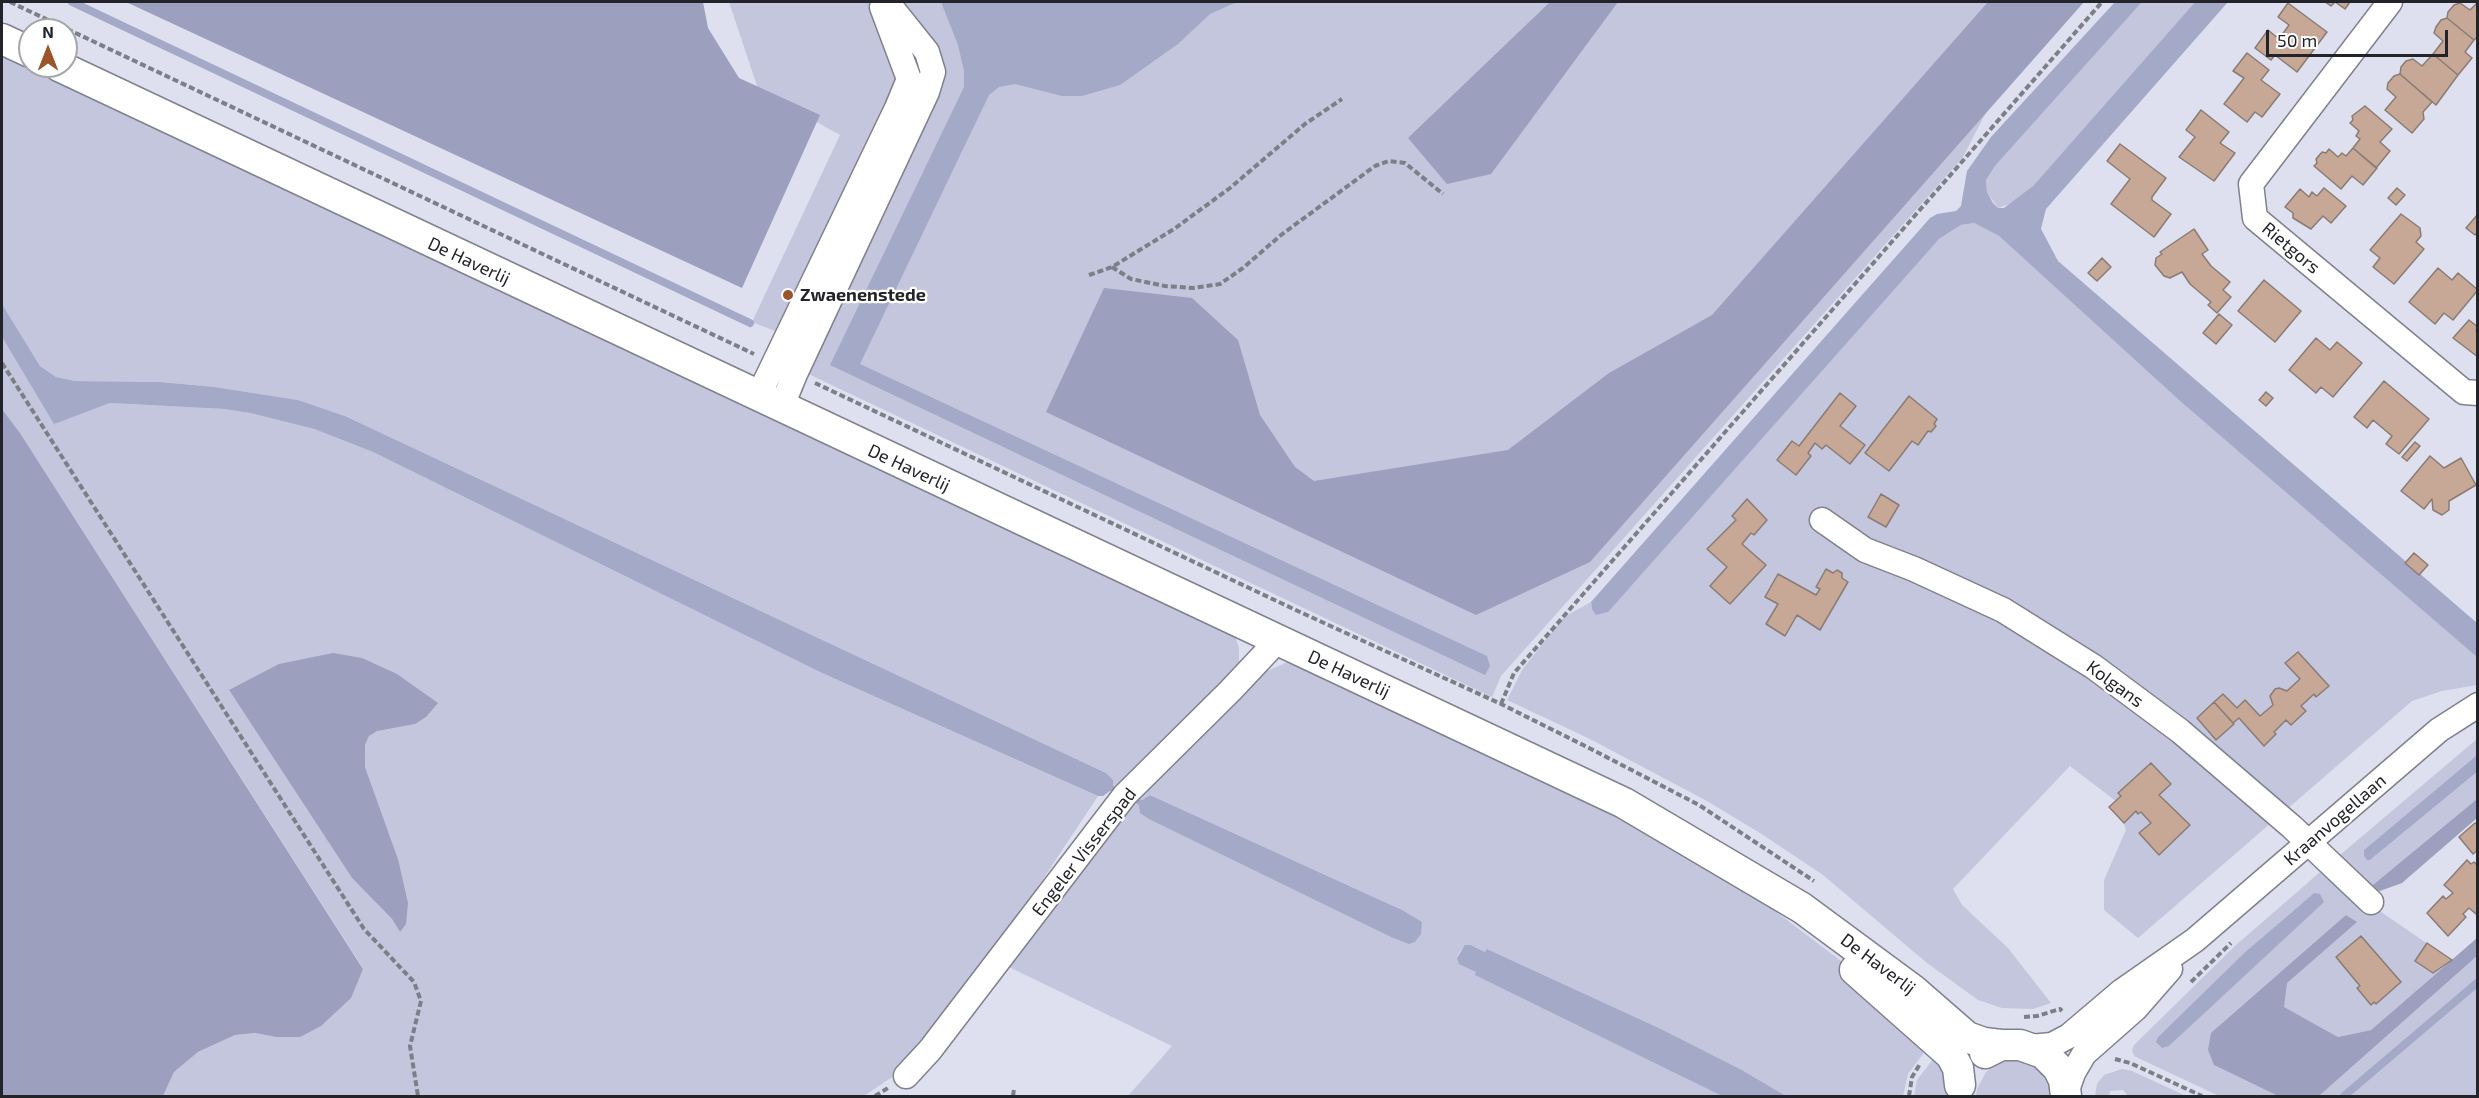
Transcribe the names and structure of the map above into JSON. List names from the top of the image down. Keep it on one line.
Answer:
{"streets":{"street":["Rietgors","De Haverlij","Kolgans","Kraanvogellaan","Engeler Visserspad"]},"crossings":[["De Haverlij","Kraanvogellaan"],["De Haverlij","Engeler Visserspad"],["Kolgans","Kraanvogellaan"]],"places":["Zwaenenstede"],"scale_bar":"50 m","north":"top"}
